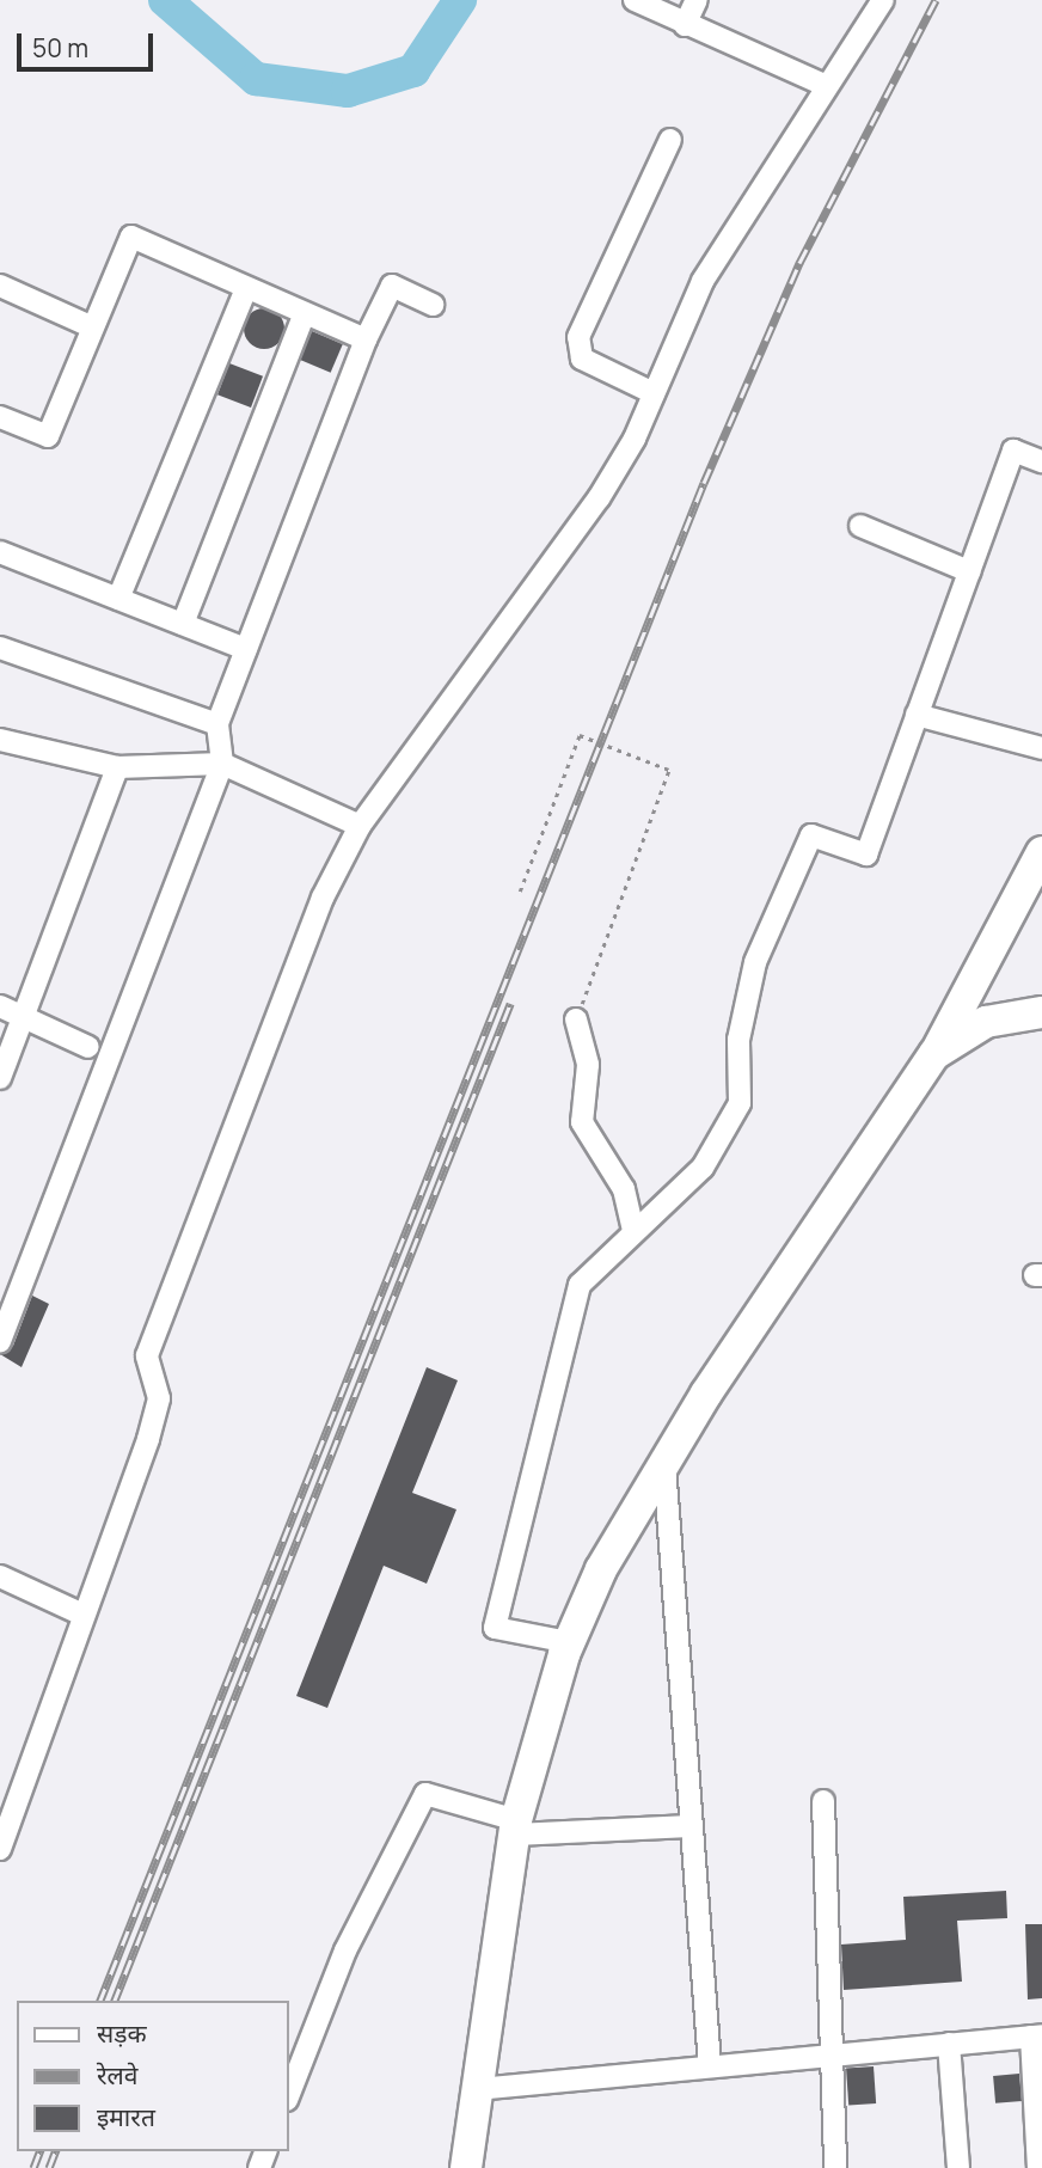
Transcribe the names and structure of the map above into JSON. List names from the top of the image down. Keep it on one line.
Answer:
{"legend":["सड़क","रेलवे","इमारत"],"scale_bar":"50 m"}
